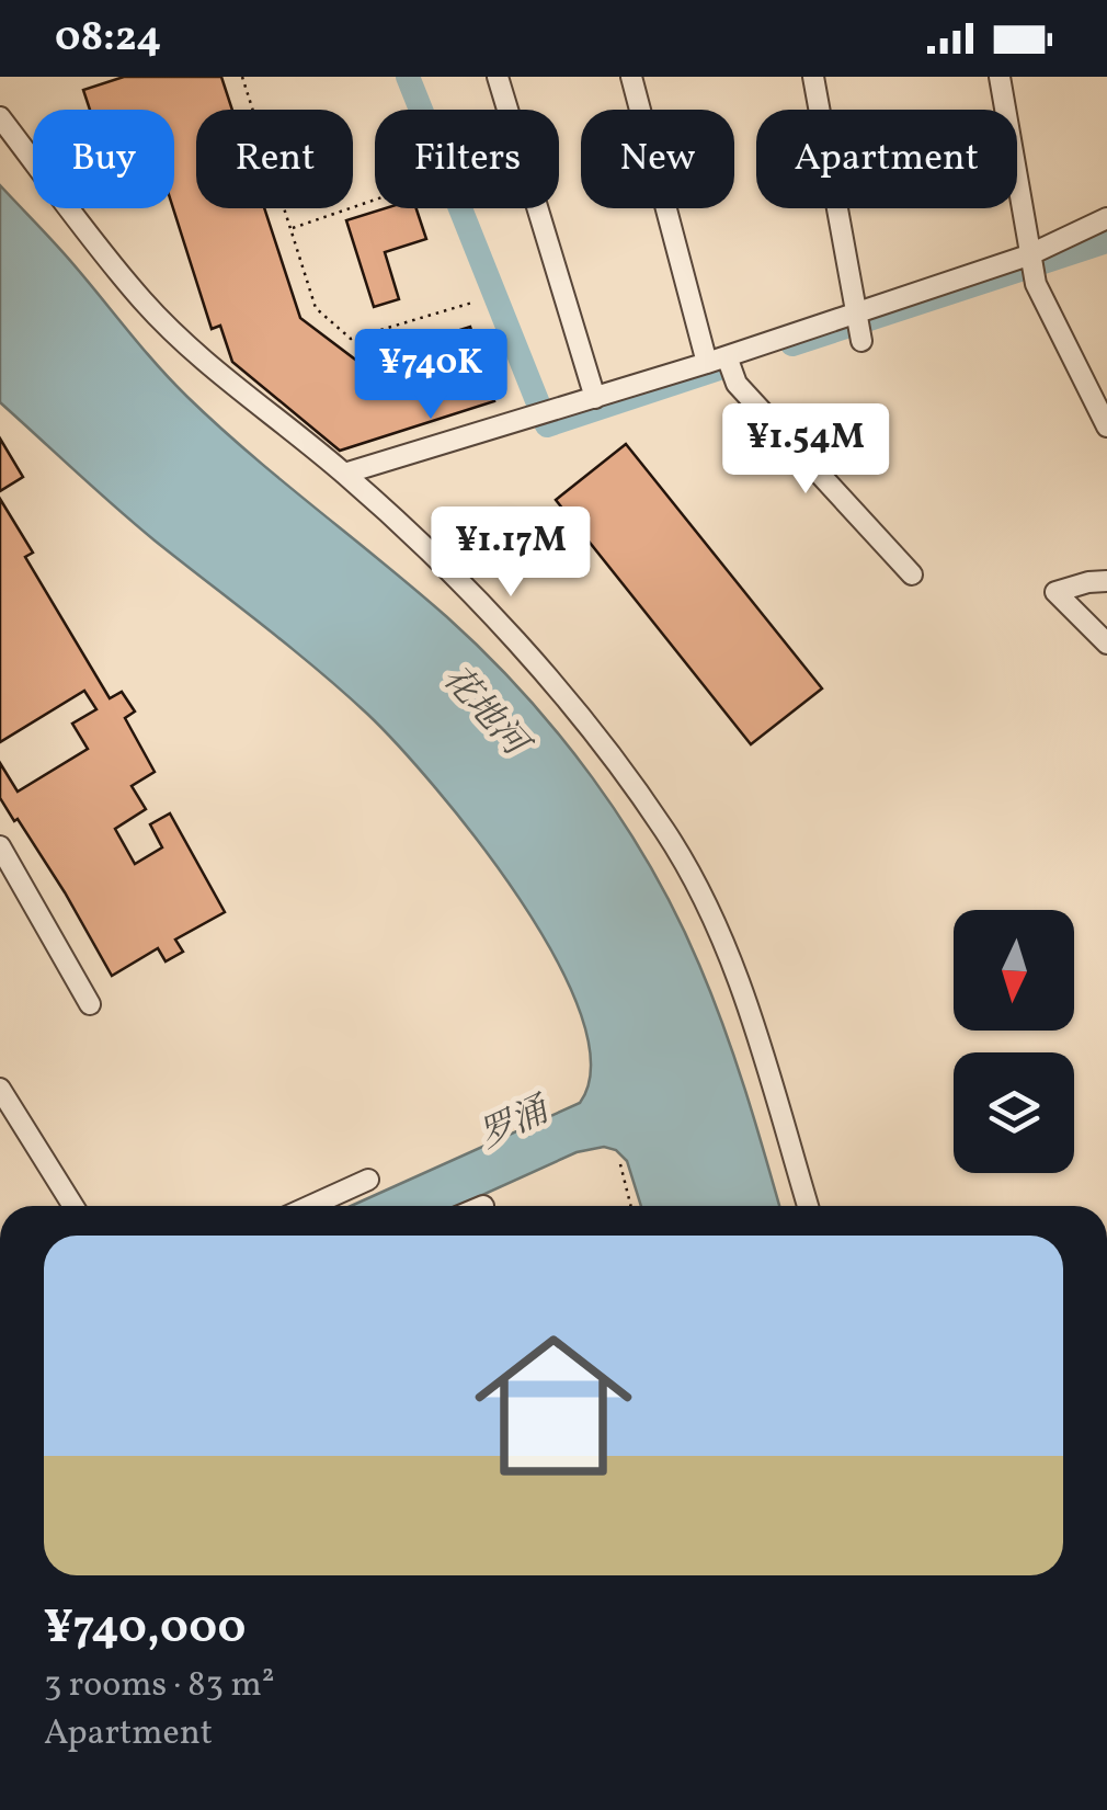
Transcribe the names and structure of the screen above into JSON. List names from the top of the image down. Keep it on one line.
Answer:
{"water":["花地河","罗涌"],"north":"bottom","page":{"status":"08:24","chip":["Buy","Rent","Filters","New","Apartment"],"price":["¥740K","¥1.54M","¥1.17M"],"list":[{"name":"¥740,000","note":"3 rooms · 83 m² · Apartment"}]}}
